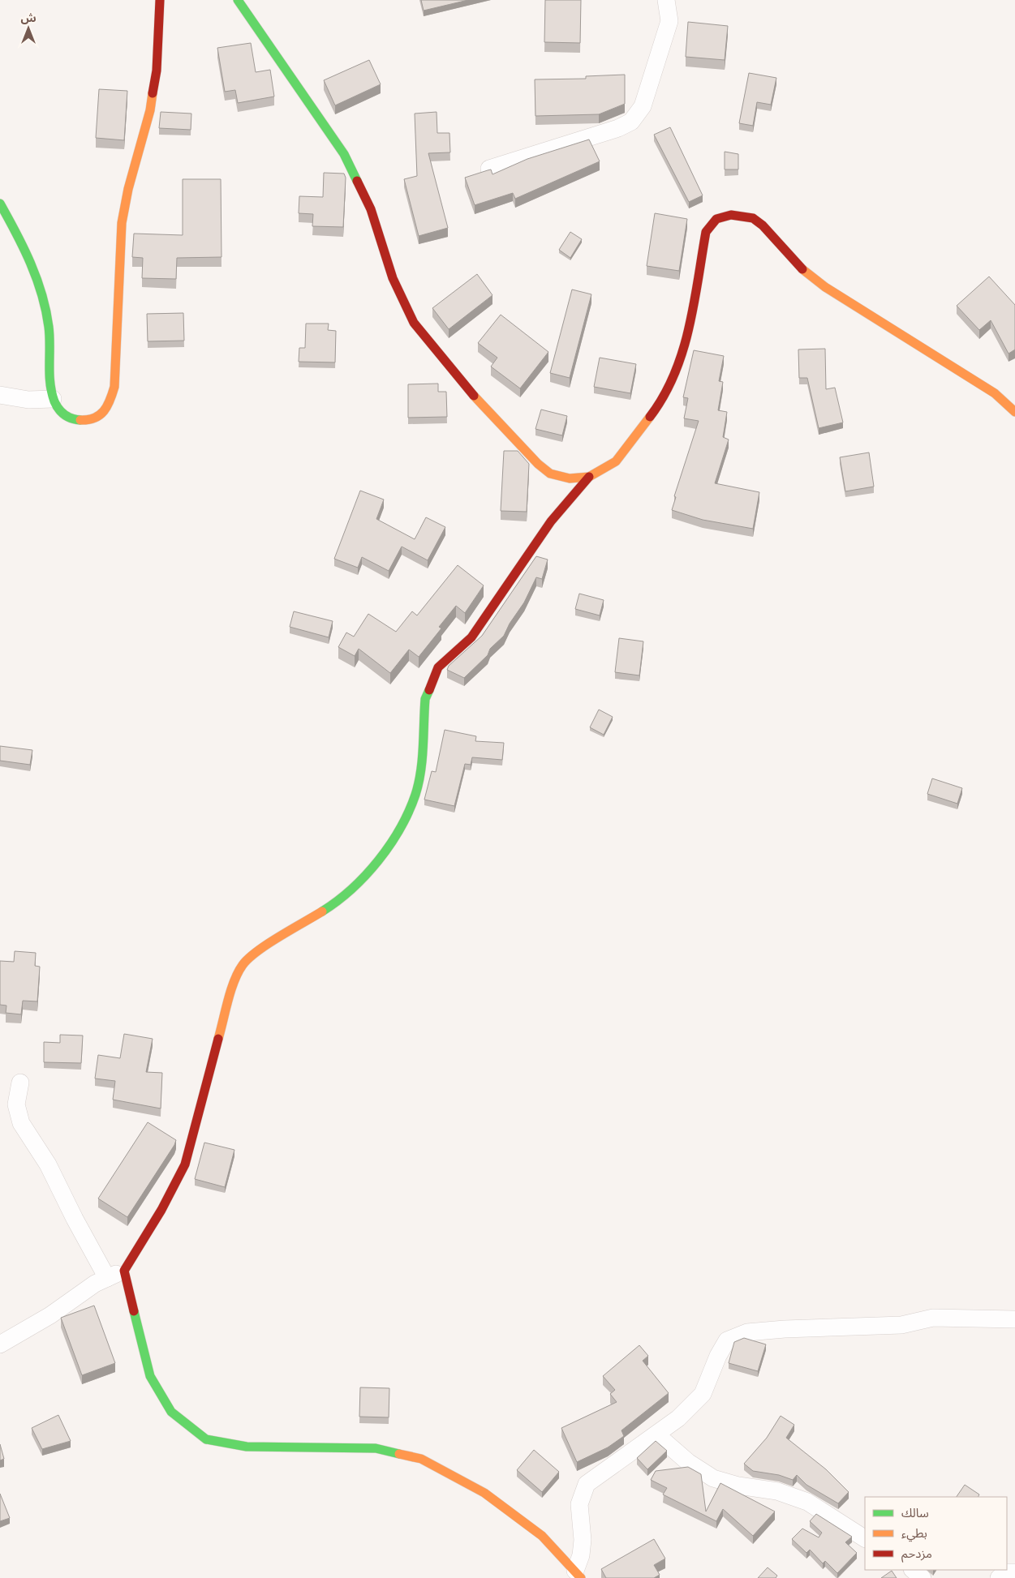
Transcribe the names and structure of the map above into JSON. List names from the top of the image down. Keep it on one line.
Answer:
{"legend":["سالك","بطيء","مزدحم"],"north":"top"}
